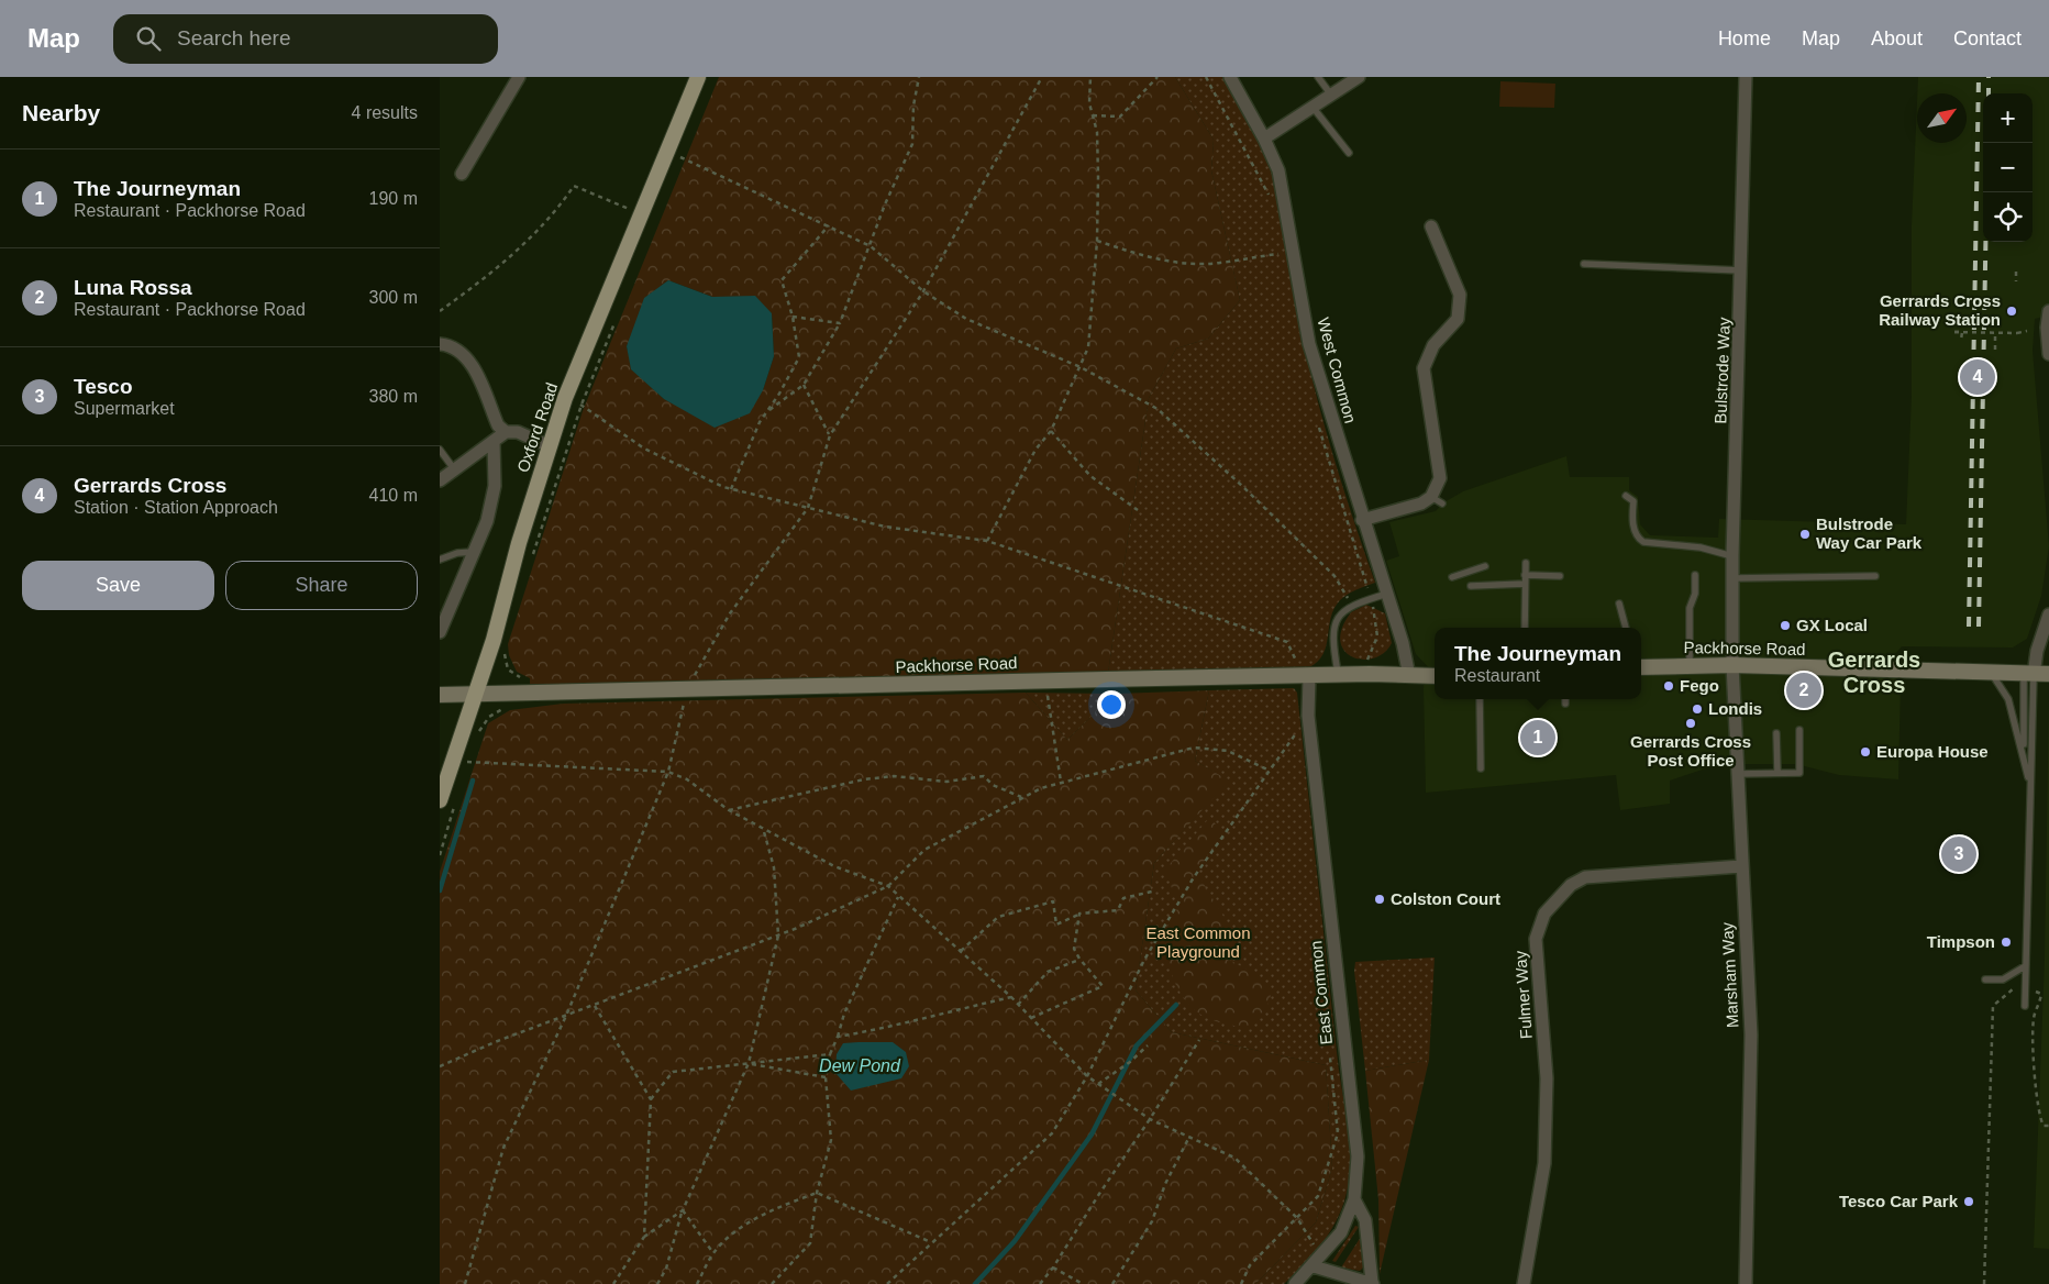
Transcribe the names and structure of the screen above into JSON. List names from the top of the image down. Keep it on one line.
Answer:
{"streets":{"main road":["Oxford Road","Packhorse Road"],"street":["West Common","Bulstrode Way","Marsham Way","East Common","Fulmer Way"]},"crossings":[["West Common","Packhorse Road"],["Bulstrode Way","Packhorse Road"],["Bulstrode Way","Marsham Way"],["Oxford Road","Packhorse Road"],["Packhorse Road","Marsham Way"],["Packhorse Road","East Common"],["Marsham Way","Fulmer Way"]],"districts":["Gerrards Cross"],"water":["Dew Pond"],"parks":["East Common Playground"],"places":["Gerrards Cross Railway Station","Bulstrode Way Car Park","GX Local","Fego","Londis","Gerrards Cross Post Office","Europa House","Colston Court","Timpson","Tesco Car Park"],"north":"top right","page":{"header":"Map","search":"Search here","nav":["Home","Map","About","Contact"],"heading":["Nearby","4 results"],"map_buttons":["+","−"],"list":[{"mark":"1","name":"The Journeyman","note":"Restaurant · Packhorse Road","value":"190 m"},{"mark":"2","name":"Luna Rossa","note":"Restaurant · Packhorse Road","value":"300 m"},{"mark":"3","name":"Tesco","note":"Supermarket","value":"380 m"},{"mark":"4","name":"Gerrards Cross","note":"Station · Station Approach","value":"410 m"}],"pins":["4","2","1","3"],"buttons":["Save","Share"],"popup":["The Journeyman","Restaurant"]}}
